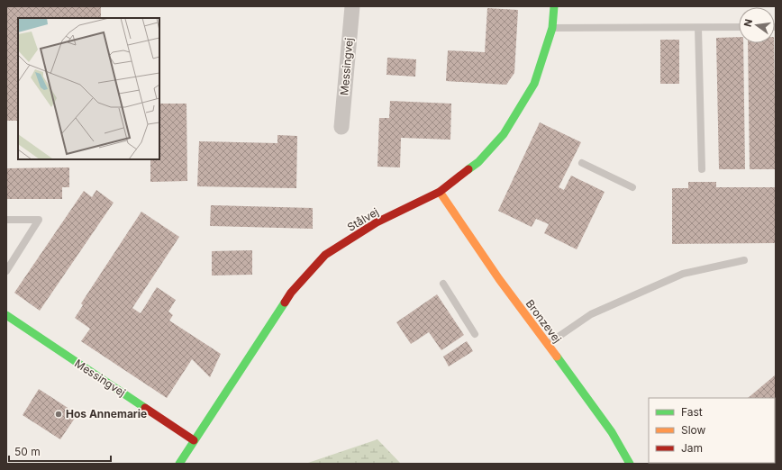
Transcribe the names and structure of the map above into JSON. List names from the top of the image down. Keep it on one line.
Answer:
{"streets":{"street":["Messingvej","Stålvej","Bronzevej"]},"crossings":[["Messingvej","Stålvej"],["Stålvej","Bronzevej"]],"places":["Hos Annemarie"],"legend":["Fast","Slow","Jam"],"scale_bar":"50 m","north":"left"}
